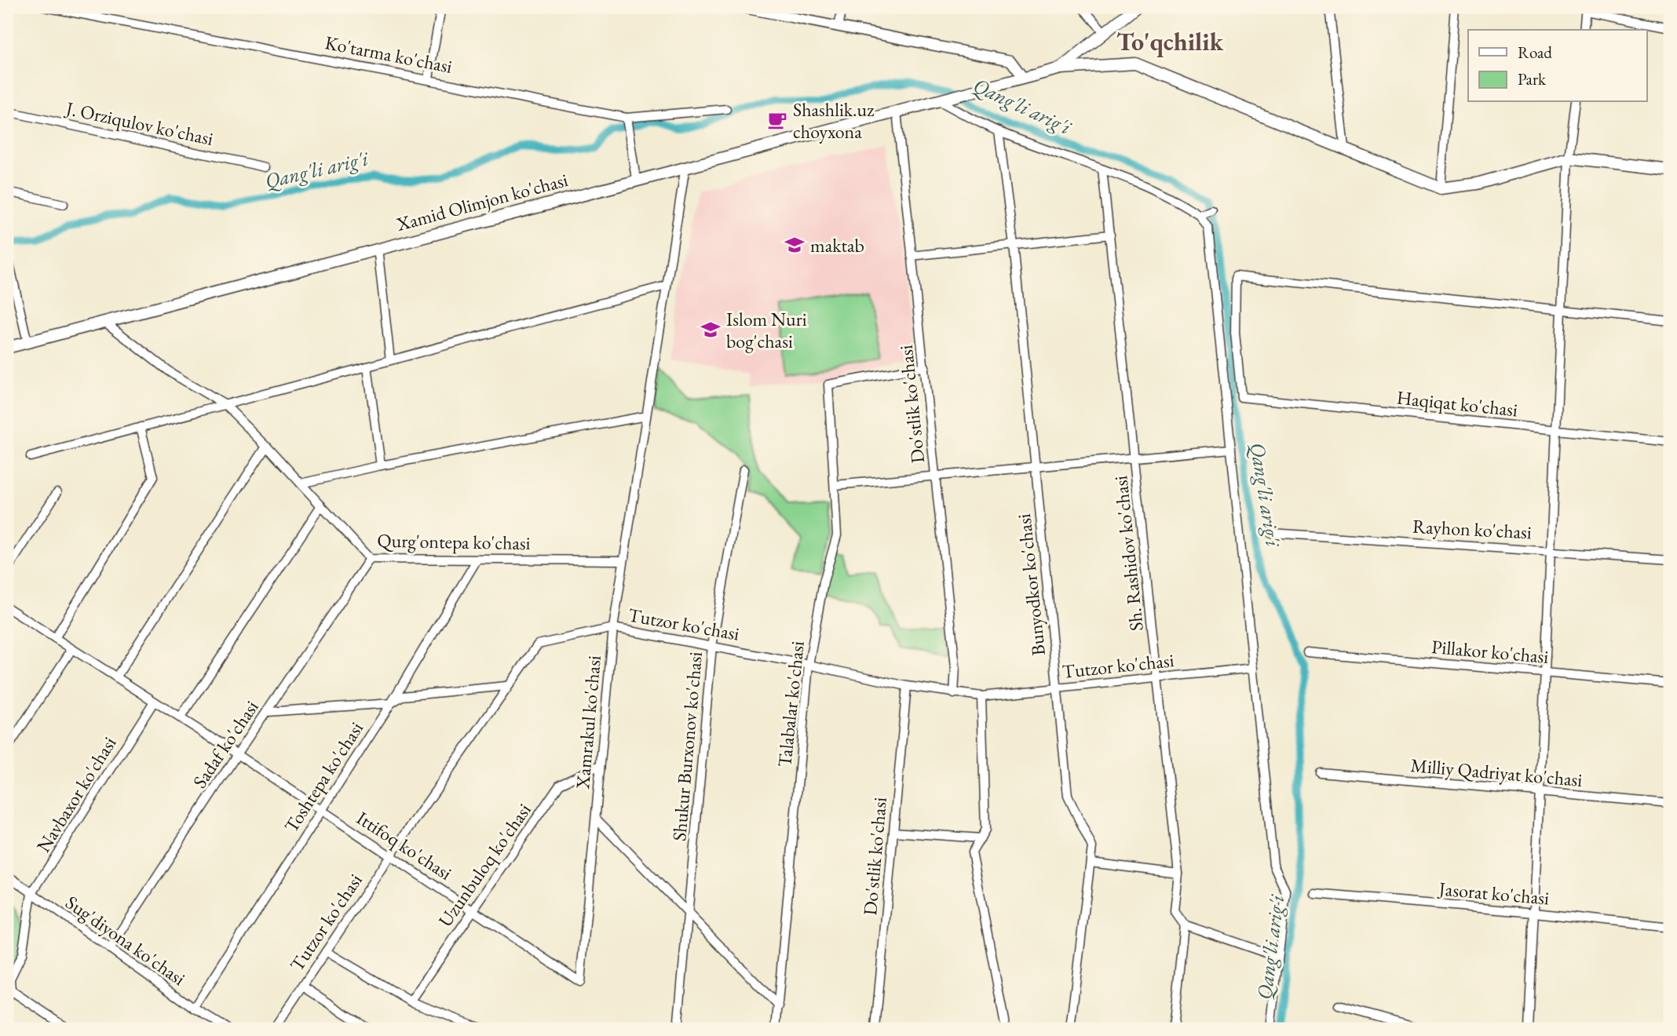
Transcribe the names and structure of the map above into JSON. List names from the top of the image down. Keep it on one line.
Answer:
{"streets":{"main road":["Xamid Olimjon ko'chasi"],"street":["Ko'tarma ko'chasi","J. Orziqulov ko'chasi","Haqiqat ko'chasi","Do'stlik ko'chasi","Rayhon ko'chasi","Qurg'ontepa ko'chasi","Sh. Rashidov ko'chasi","Bunyodkor ko'chasi","Tutzor ko'chasi","Pillakor ko'chasi","Talabalar ko'chasi","Xamrakul ko'chasi","Sadaf ko'chasi","Shukur Burxonov ko'chasi","Milliy Qadriyat ko'chasi","Toshtepa ko'chasi","Navbaxor ko'chasi","Ittifoq ko'chasi","Uzunbuloq ko'chasi","Jasorat ko'chasi","Sug'diyona ko'chasi"]},"crossings":[["Xamid Olimjon ko'chasi","Do'stlik ko'chasi"],["Xamid Olimjon ko'chasi","Qurg'ontepa ko'chasi"],["Xamid Olimjon ko'chasi","Xamrakul ko'chasi"],["Do'stlik ko'chasi","Tutzor ko'chasi"],["Do'stlik ko'chasi","Talabalar ko'chasi"],["Qurg'ontepa ko'chasi","Xamrakul ko'chasi"],["Qurg'ontepa ko'chasi","Sadaf ko'chasi"],["Qurg'ontepa ko'chasi","Toshtepa ko'chasi"],["Sh. Rashidov ko'chasi","Tutzor ko'chasi"],["Bunyodkor ko'chasi","Tutzor ko'chasi"],["Tutzor ko'chasi","Talabalar ko'chasi"],["Tutzor ko'chasi","Xamrakul ko'chasi"],["Tutzor ko'chasi","Shukur Burxonov ko'chasi"],["Tutzor ko'chasi","Ittifoq ko'chasi"],["Xamrakul ko'chasi","Ittifoq ko'chasi"],["Xamrakul ko'chasi","Uzunbuloq ko'chasi"],["Sadaf ko'chasi","Ittifoq ko'chasi"],["Sadaf ko'chasi","Sug'diyona ko'chasi"],["Toshtepa ko'chasi","Ittifoq ko'chasi"],["Toshtepa ko'chasi","Sug'diyona ko'chasi"],["Navbaxor ko'chasi","Ittifoq ko'chasi"],["Navbaxor ko'chasi","Sug'diyona ko'chasi"],["Ittifoq ko'chasi","Uzunbuloq ko'chasi"]],"districts":["To'qchilik"],"water":["Qang'li arig'i"],"places":{"cafe":["Shashlik.uz choyxona"],"school or university":["maktab","Islom Nuri bog'chasi"]},"legend":["Road","Park"]}
